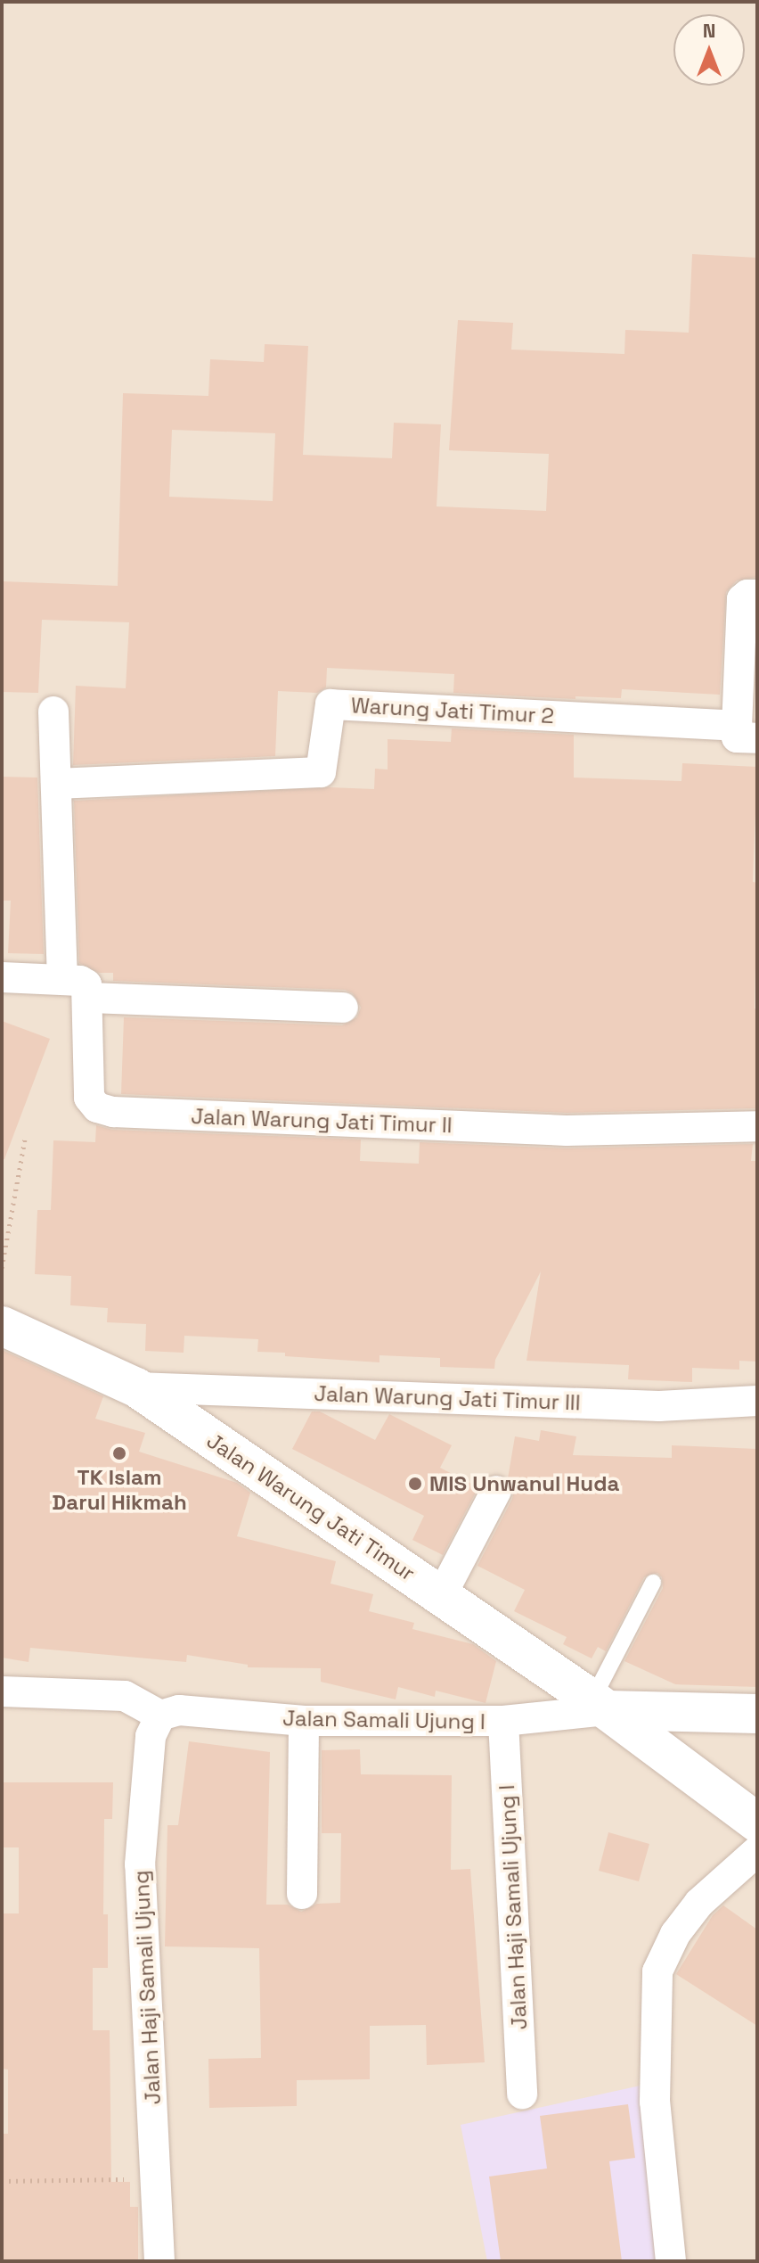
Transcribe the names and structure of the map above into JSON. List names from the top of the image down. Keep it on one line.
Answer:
{"streets":{"main road":["Jalan Warung Jati Timur"],"street":["Warung Jati Timur 2","Jalan Warung Jati Timur II","Jalan Warung Jati Timur III","Jalan Samali Ujung I","Jalan Haji Samali Ujung I","Jalan Haji Samali Ujung"]},"crossings":[["Jalan Warung Jati Timur III","Jalan Warung Jati Timur"],["Jalan Warung Jati Timur","Jalan Samali Ujung I"],["Jalan Samali Ujung I","Jalan Haji Samali Ujung I"],["Jalan Samali Ujung I","Jalan Haji Samali Ujung"]],"places":["TK Islam Darul Hikmah","MIS Unwanul Huda"],"north":"top"}
